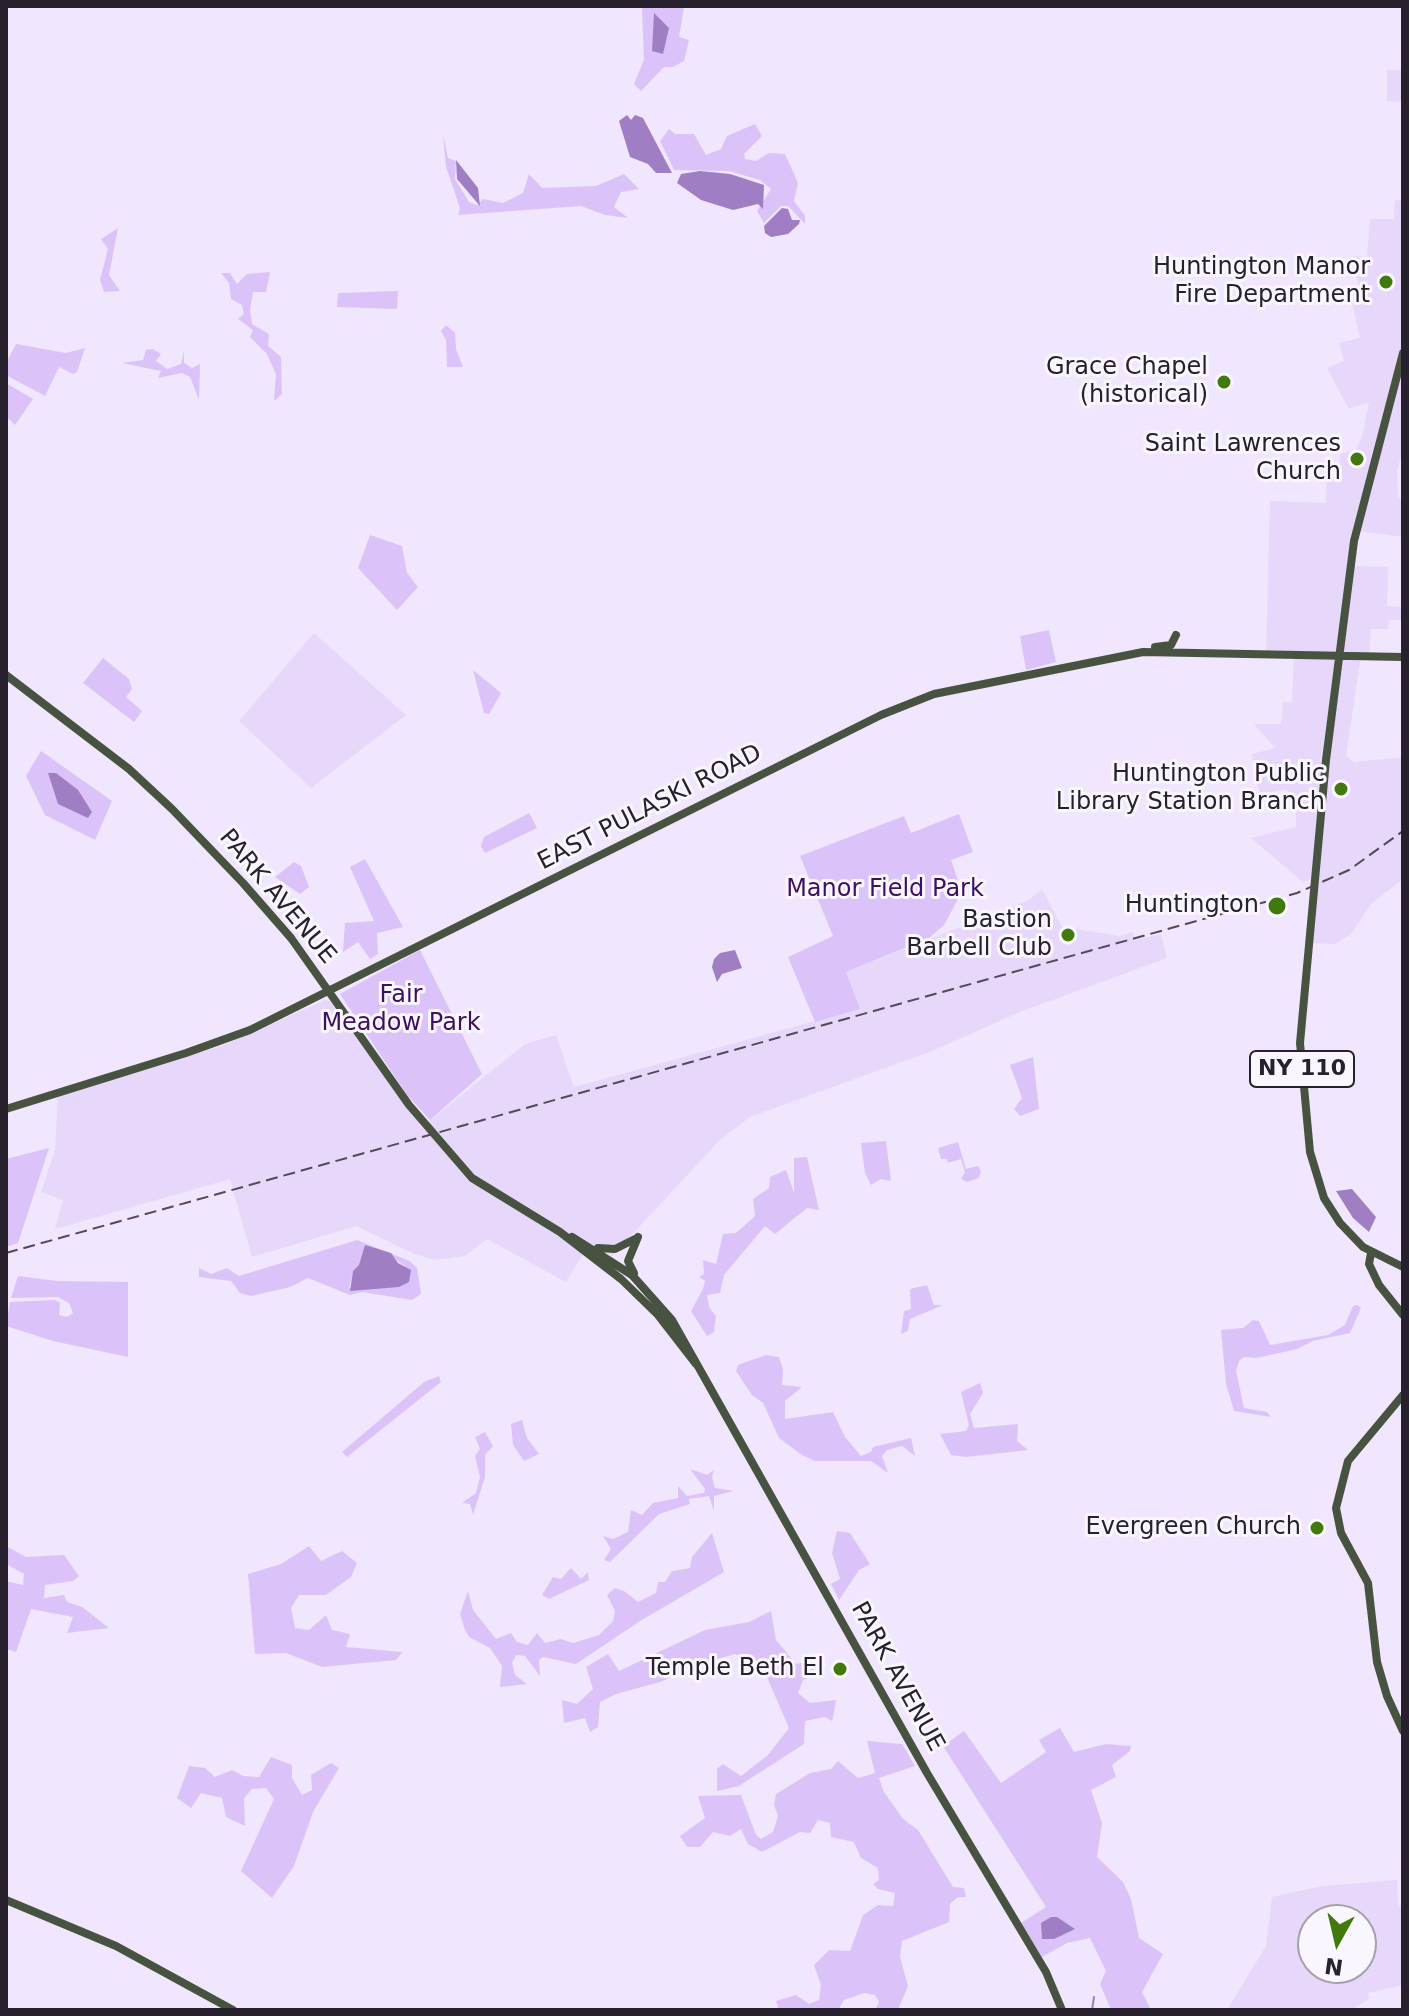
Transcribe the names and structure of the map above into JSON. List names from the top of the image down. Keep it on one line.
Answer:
{"streets":{"main road":["EAST PULASKI ROAD","PARK AVENUE","NY 110"]},"crossings":[["EAST PULASKI ROAD","PARK AVENUE"],["EAST PULASKI ROAD","NY 110"]],"parks":["Manor Field Park","Fair Meadow Park"],"places":["Huntington Manor Fire Department","Grace Chapel (historical)","Saint Lawrences Church","Huntington Public Library Station Branch","Huntington","Bastion Barbell Club","Evergreen Church","Temple Beth El"],"north":"bottom"}
